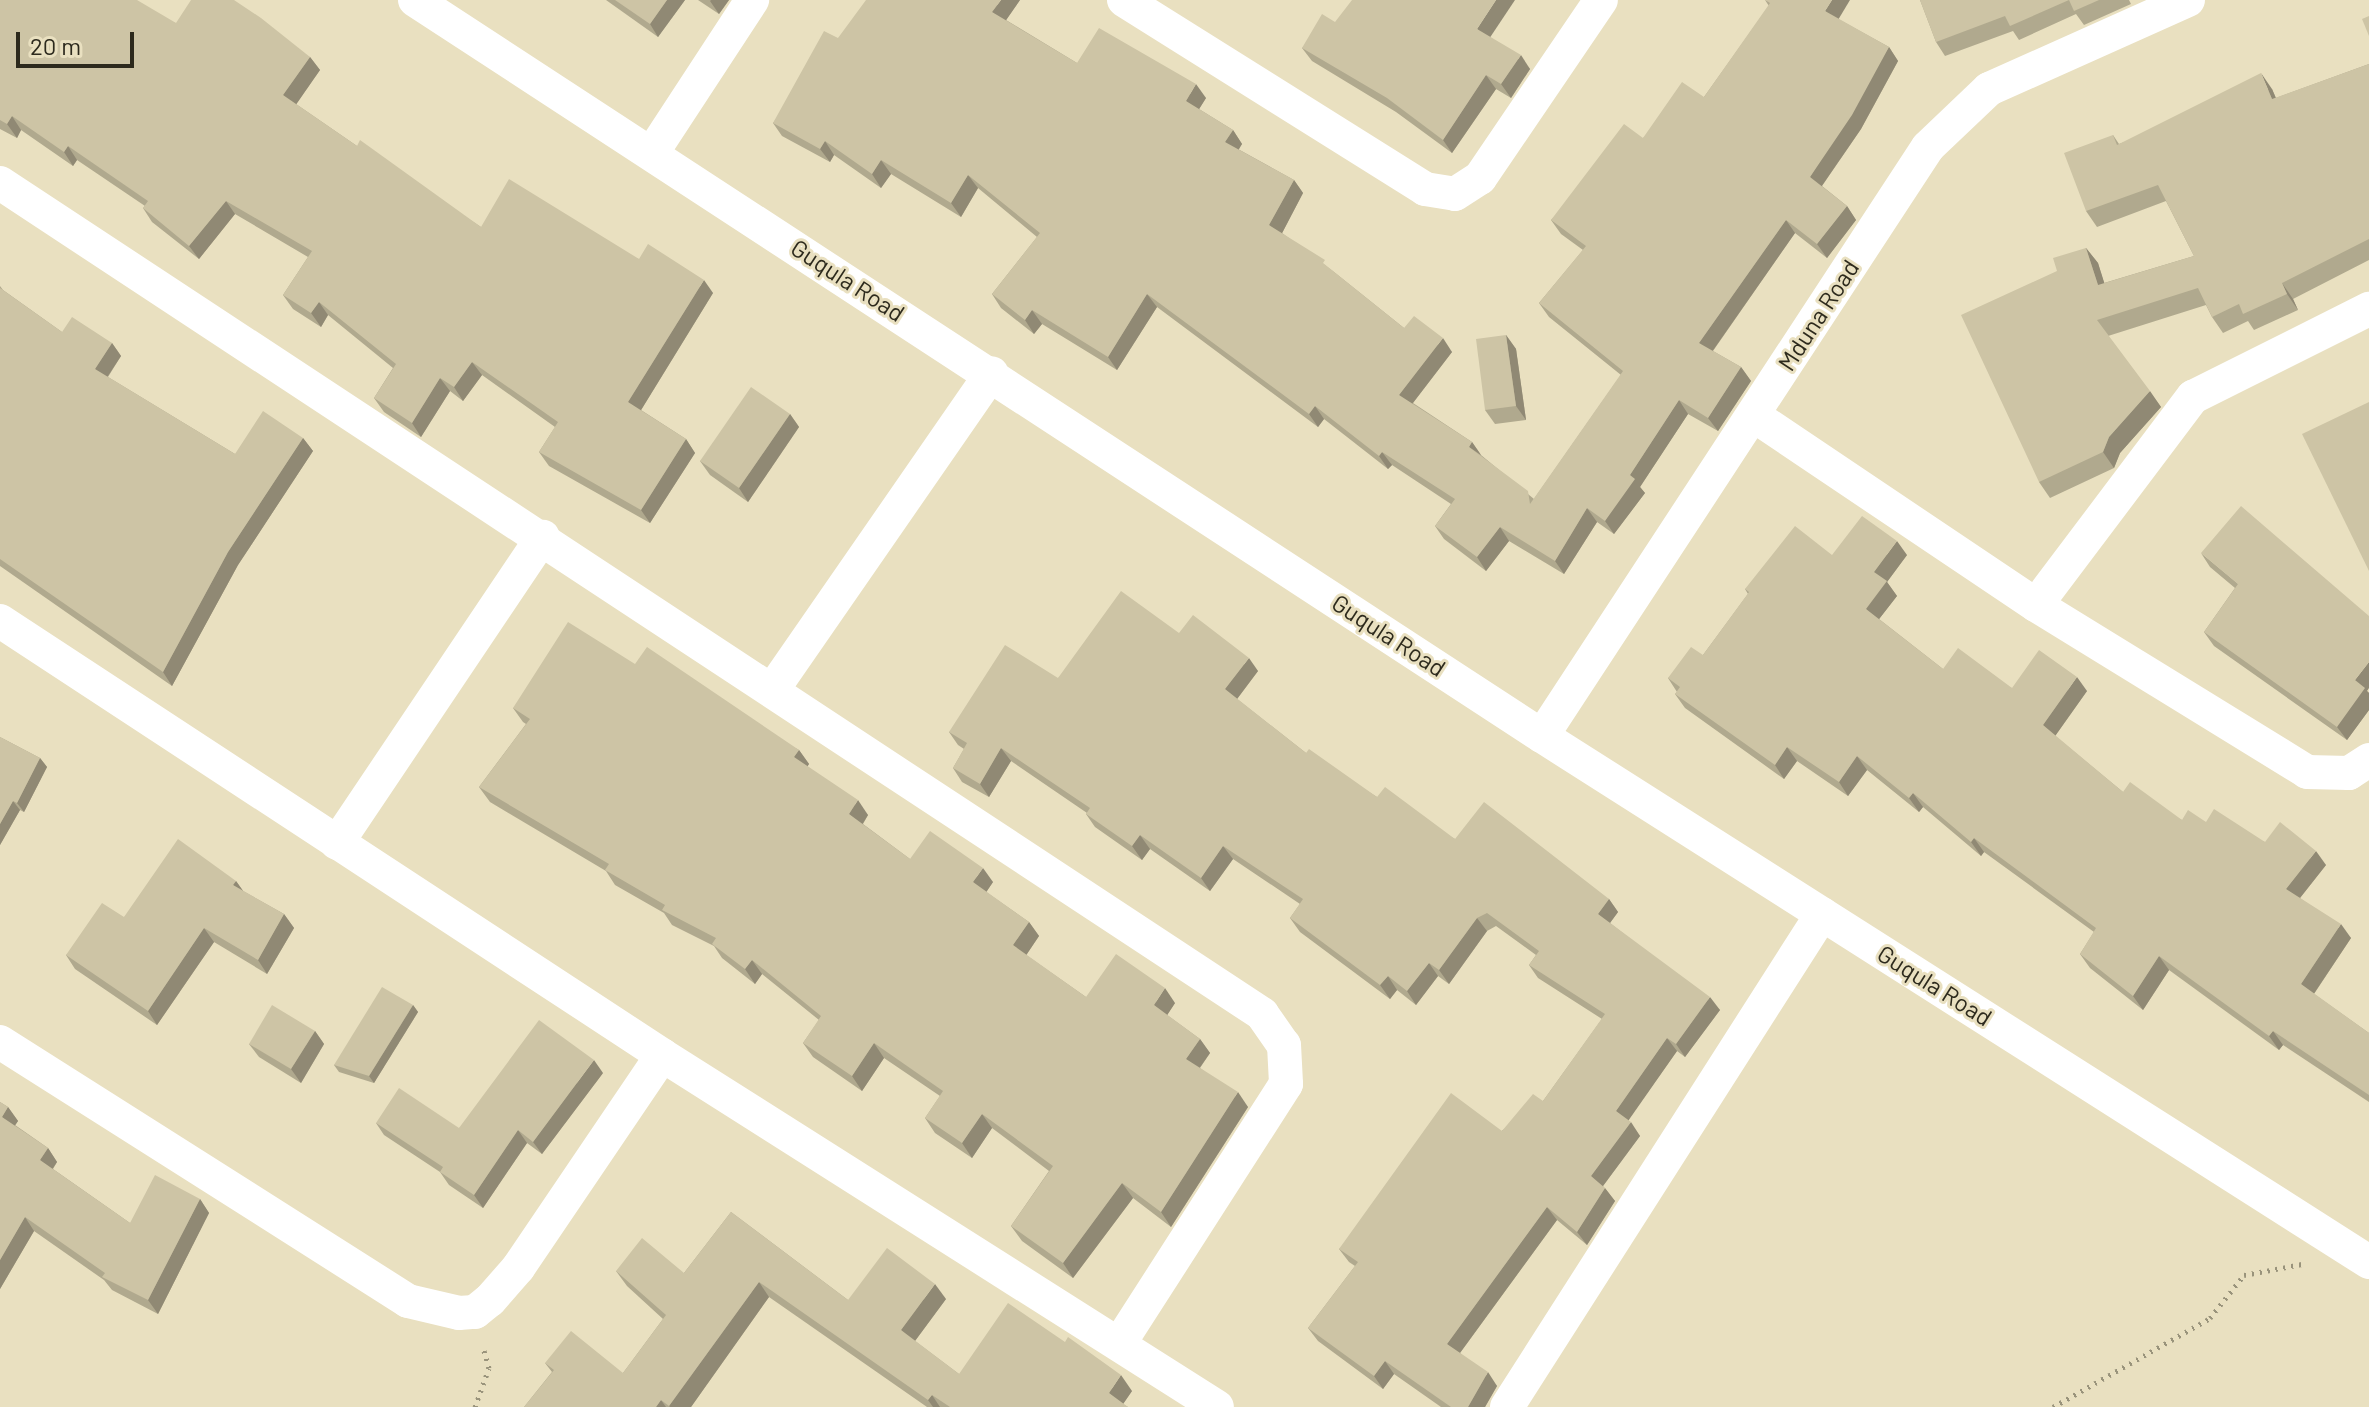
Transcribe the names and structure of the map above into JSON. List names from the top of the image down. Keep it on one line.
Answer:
{"streets":{"street":["Guqula Road","Mduna Road"]},"crossings":[["Guqula Road","Mduna Road"]],"scale_bar":"20 m"}
